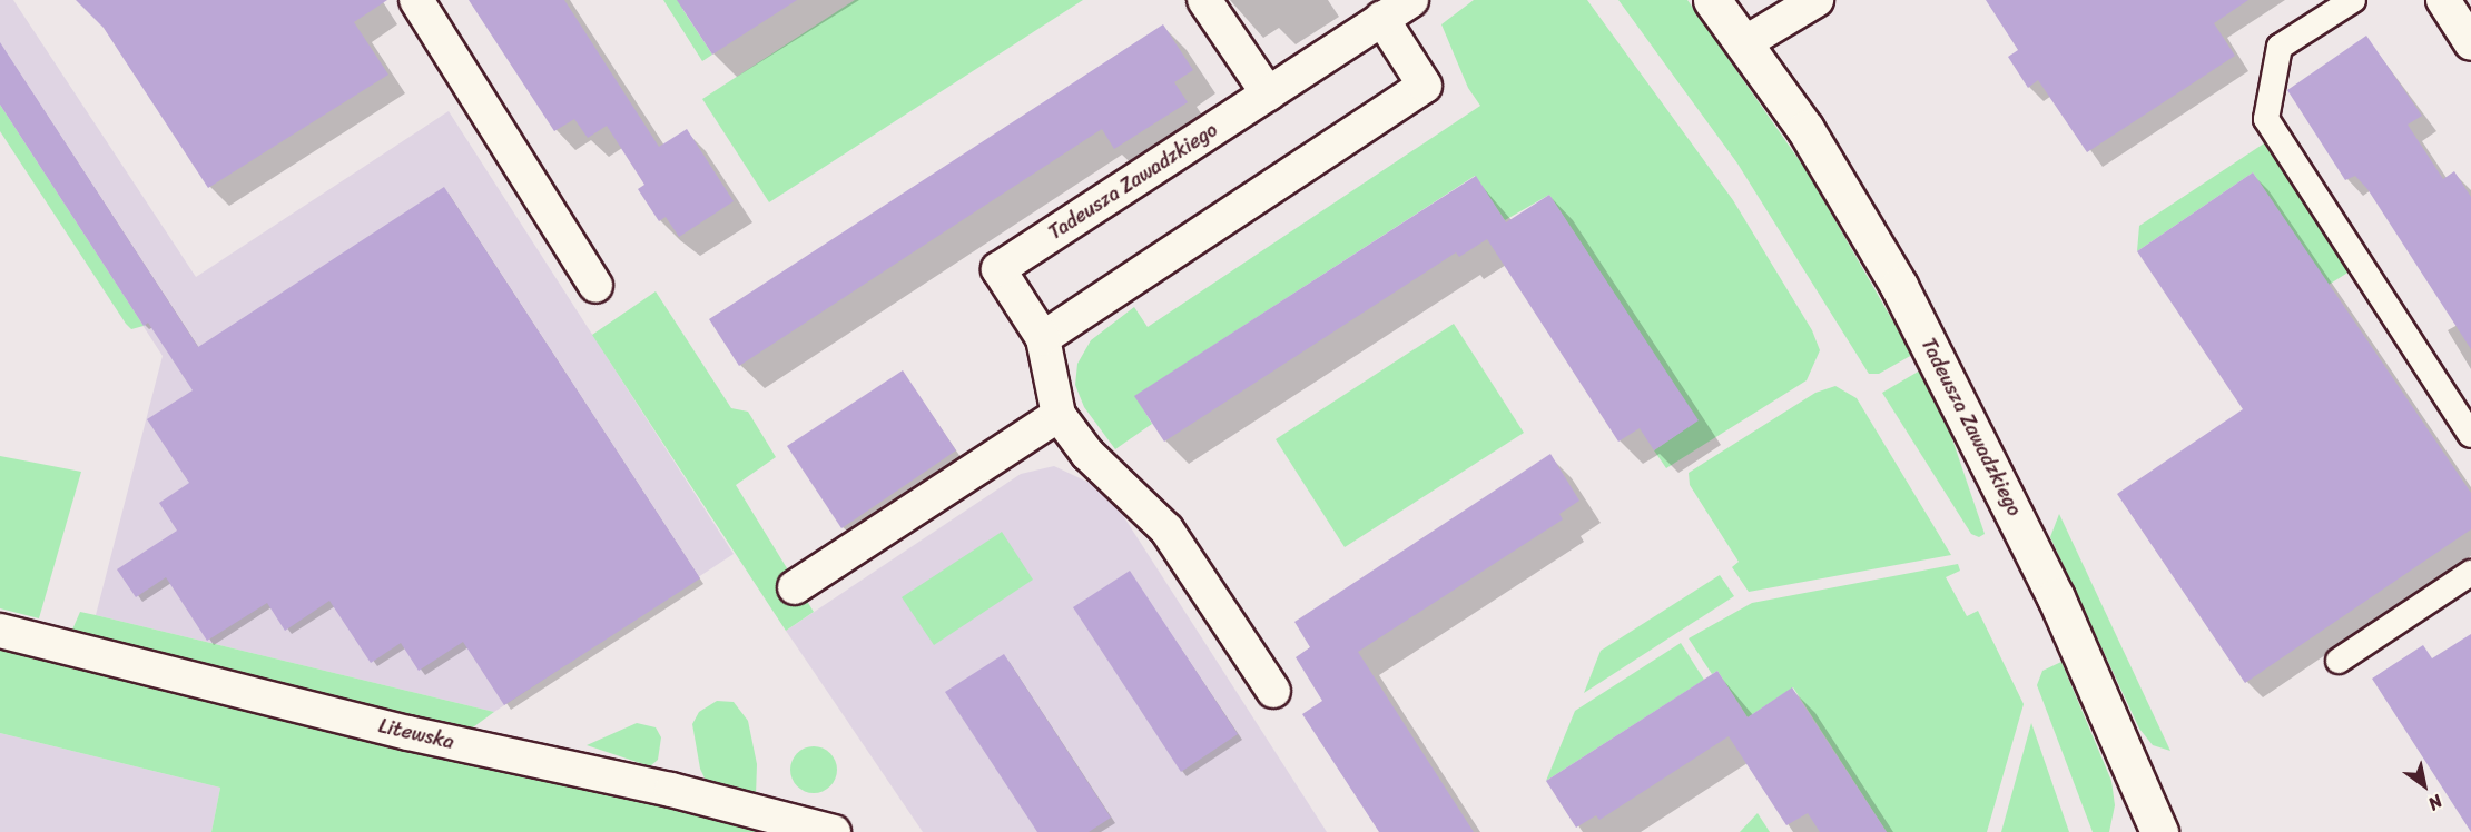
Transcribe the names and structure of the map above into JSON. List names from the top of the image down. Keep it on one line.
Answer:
{"streets":{"street":["Tadeusza Zawadzkiego","Litewska"]},"north":"bottom right"}
